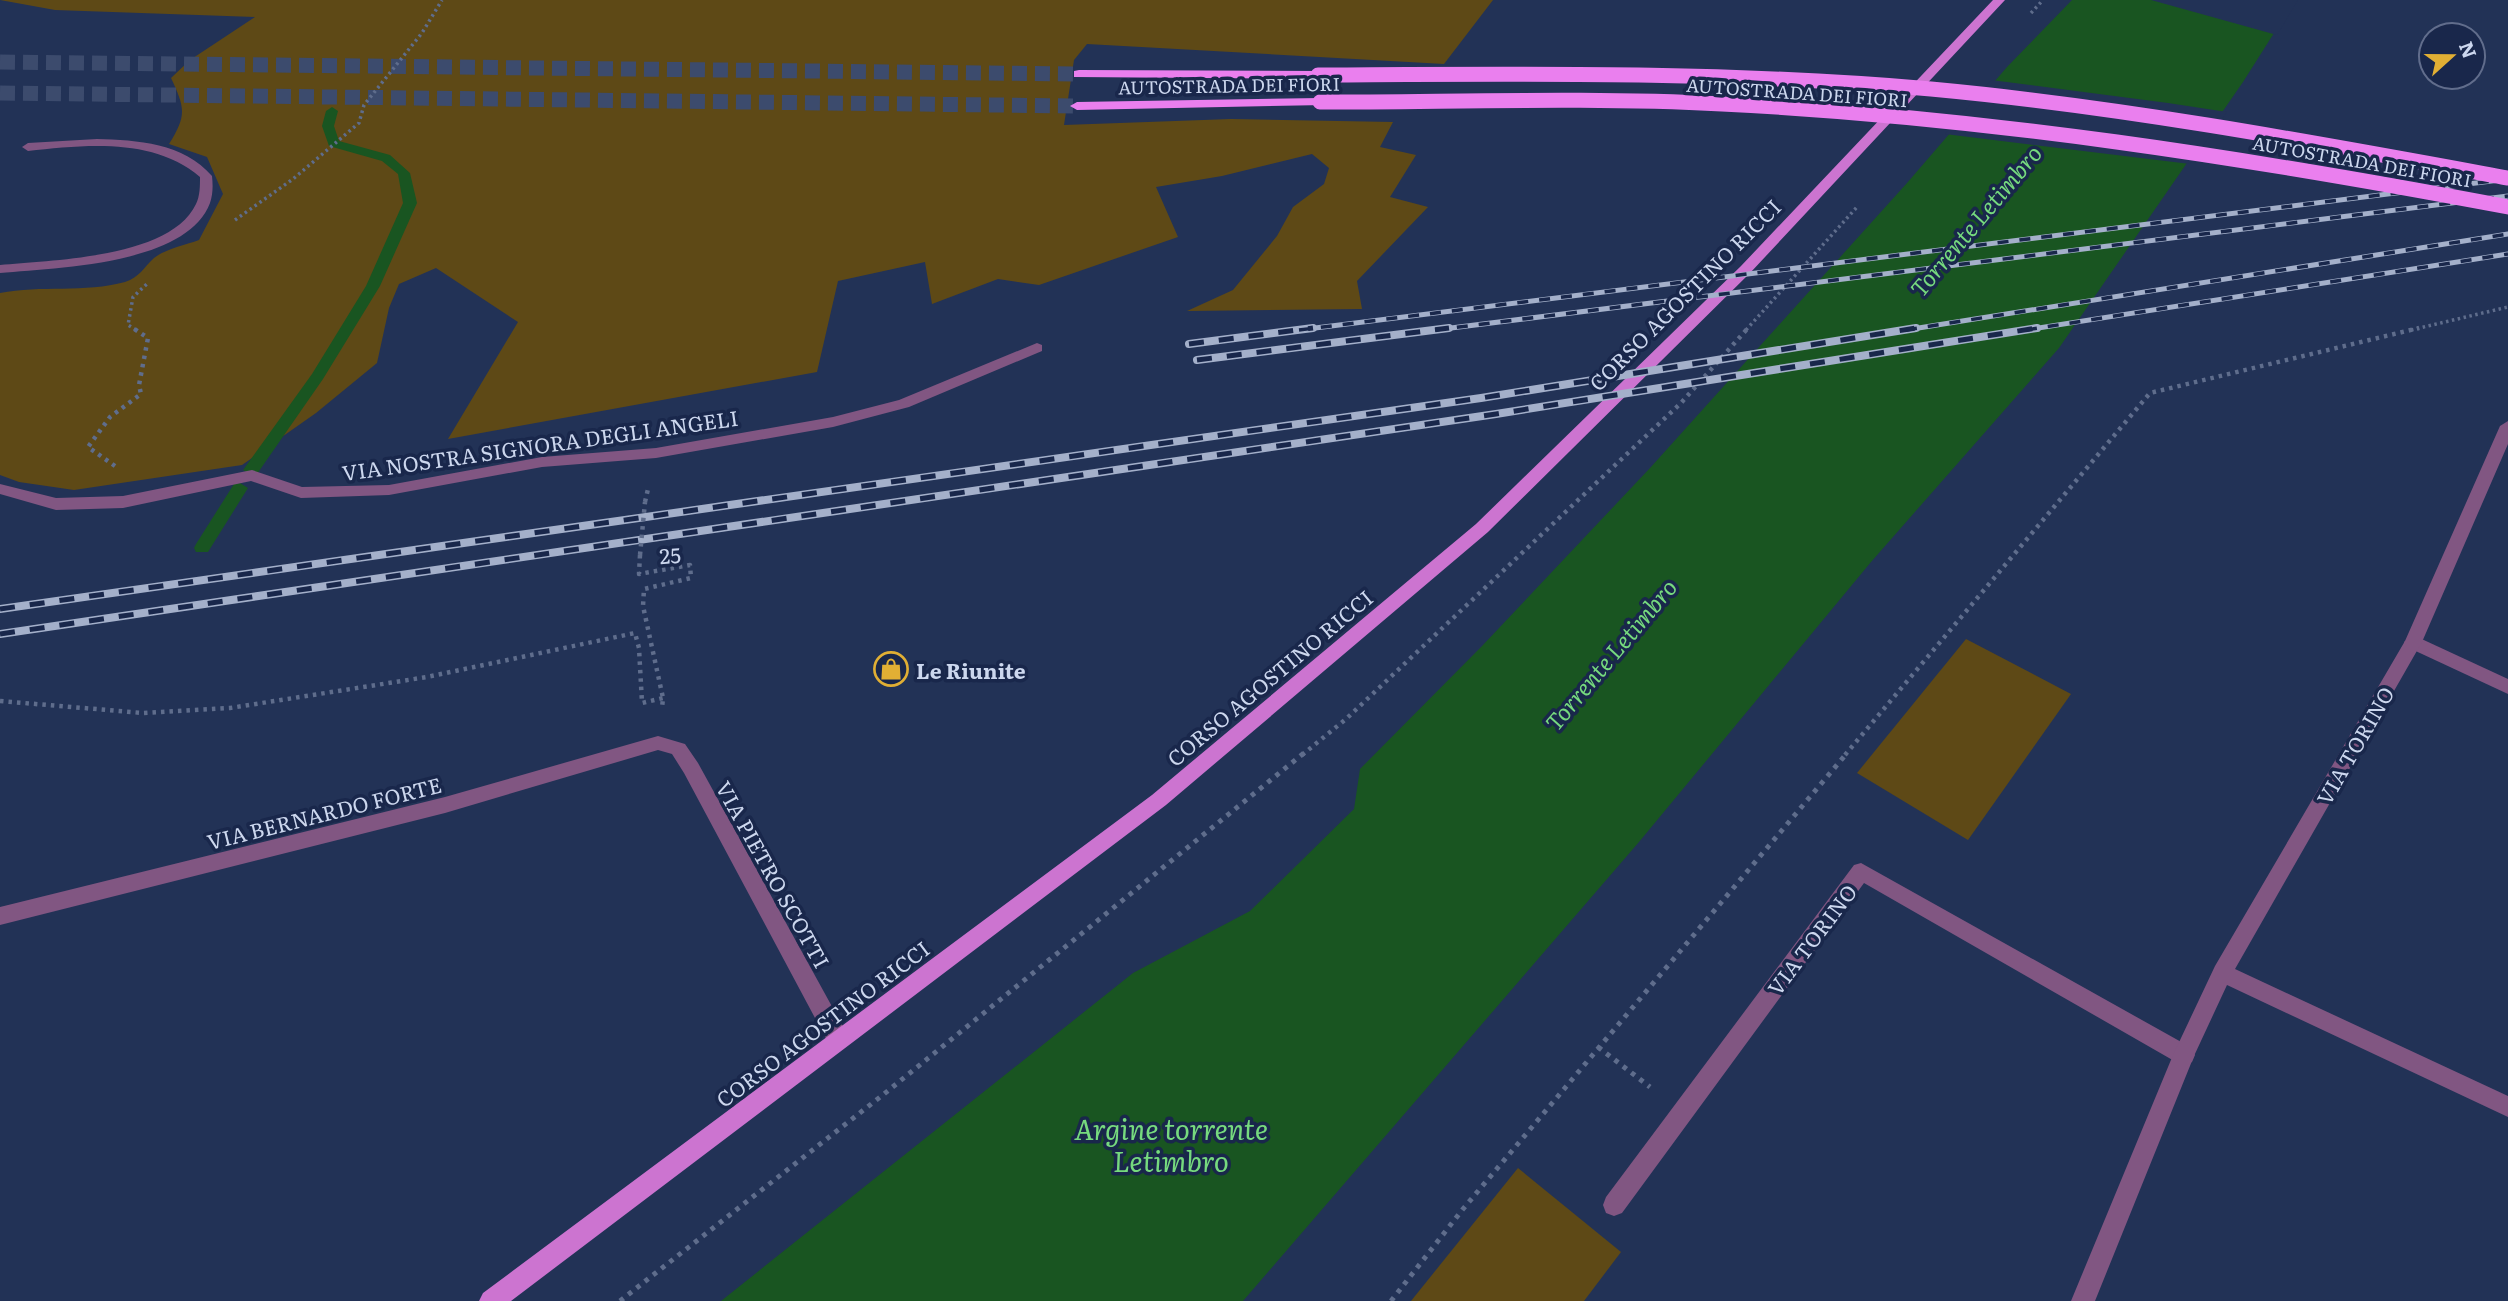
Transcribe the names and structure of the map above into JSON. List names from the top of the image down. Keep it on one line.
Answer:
{"streets":{"highway":["AUTOSTRADA DEI FIORI"],"main road":["CORSO AGOSTINO RICCI"],"street":["VIA NOSTRA SIGNORA DEGLI ANGELI","VIA TORINO","VIA BERNARDO FORTE","VIA PIETRO SCOTTI"],"path":["25"]},"crossings":[["CORSO AGOSTINO RICCI","VIA PIETRO SCOTTI"],["VIA BERNARDO FORTE","VIA PIETRO SCOTTI"]],"water":["Torrente Letimbro","Argine torrente Letimbro"],"places":{"shop":["Le Riunite"]},"north":"right"}
